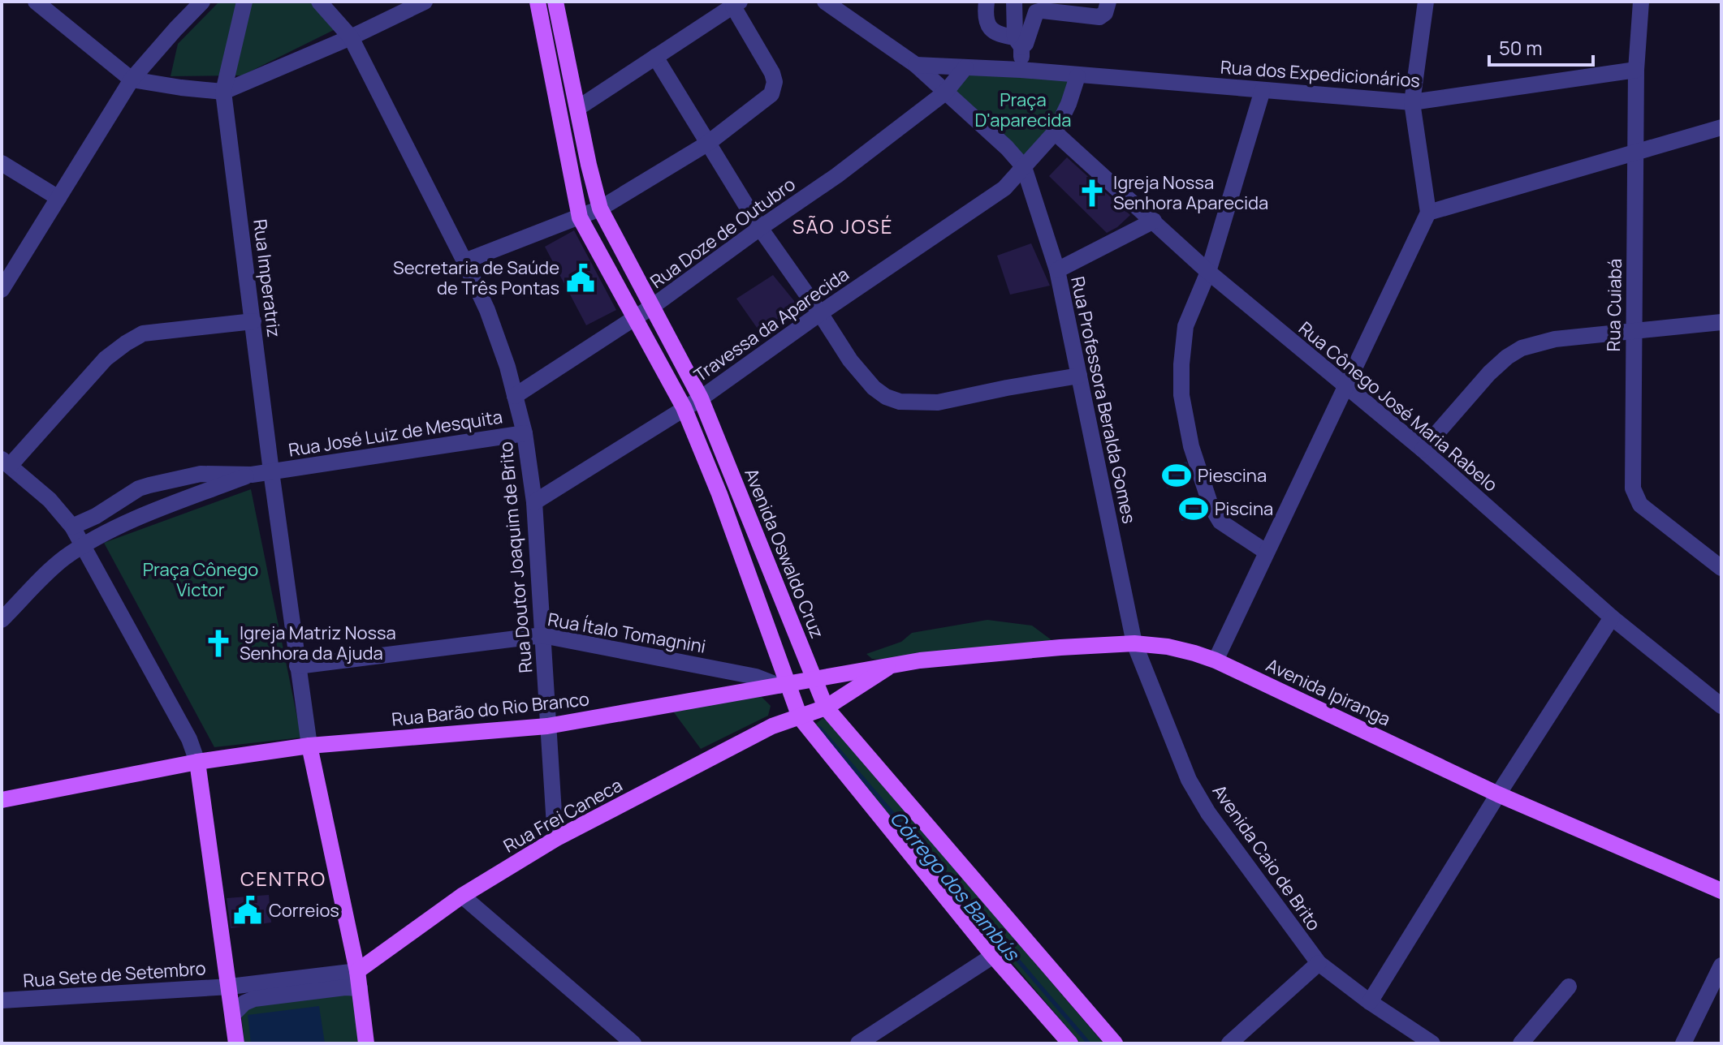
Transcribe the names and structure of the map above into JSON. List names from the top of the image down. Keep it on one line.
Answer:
{"streets":{"main road":["Avenida Oswaldo Cruz","Avenida Ipiranga","Rua Barão do Rio Branco","Rua Frei Caneca"],"street":["Rua dos Expedicionários","Rua Doze de Outubro","Rua Imperatriz","Rua Cuiabá","Travessa da Aparecida","Rua Professora Beralda Gomes","Rua Cônego José Maria Rabelo","Rua José Luiz de Mesquita","Rua Doutor Joaquim de Brito","Rua Ítalo Tomagnini","Avenida Caio de Brito","Rua Sete de Setembro"]},"crossings":[["Rua dos Expedicionários","Rua Cuiabá"],["Rua Doze de Outubro","Avenida Oswaldo Cruz"],["Rua Doze de Outubro","Rua Doutor Joaquim de Brito"],["Rua Imperatriz","Rua José Luiz de Mesquita"],["Travessa da Aparecida","Rua Professora Beralda Gomes"],["Travessa da Aparecida","Avenida Oswaldo Cruz"],["Travessa da Aparecida","Rua Doutor Joaquim de Brito"],["Rua Professora Beralda Gomes","Avenida Ipiranga"],["Rua Professora Beralda Gomes","Avenida Caio de Brito"],["Rua José Luiz de Mesquita","Rua Doutor Joaquim de Brito"],["Avenida Oswaldo Cruz","Avenida Ipiranga"],["Avenida Oswaldo Cruz","Rua Frei Caneca"],["Rua Doutor Joaquim de Brito","Rua Ítalo Tomagnini"],["Rua Doutor Joaquim de Brito","Rua Barão do Rio Branco"],["Rua Doutor Joaquim de Brito","Rua Frei Caneca"],["Rua Ítalo Tomagnini","Rua Barão do Rio Branco"],["Avenida Ipiranga","Rua Barão do Rio Branco"],["Avenida Ipiranga","Rua Frei Caneca"],["Avenida Ipiranga","Avenida Caio de Brito"],["Rua Frei Caneca","Rua Sete de Setembro"]],"districts":["SÃO JOSÉ","CENTRO"],"water":["Córrego dos Bambús"],"parks":["Praça D'aparecida","Praça Cônego Victor"],"places":{"church":["Igreja Nossa Senhora Aparecida","Igreja Matriz Nossa Senhora da Ajuda"],"public building":["Secretaria de Saúde de Três Pontas","Correios"],"sports":["Piescina","Piscina"]},"scale_bar":"50 m"}
